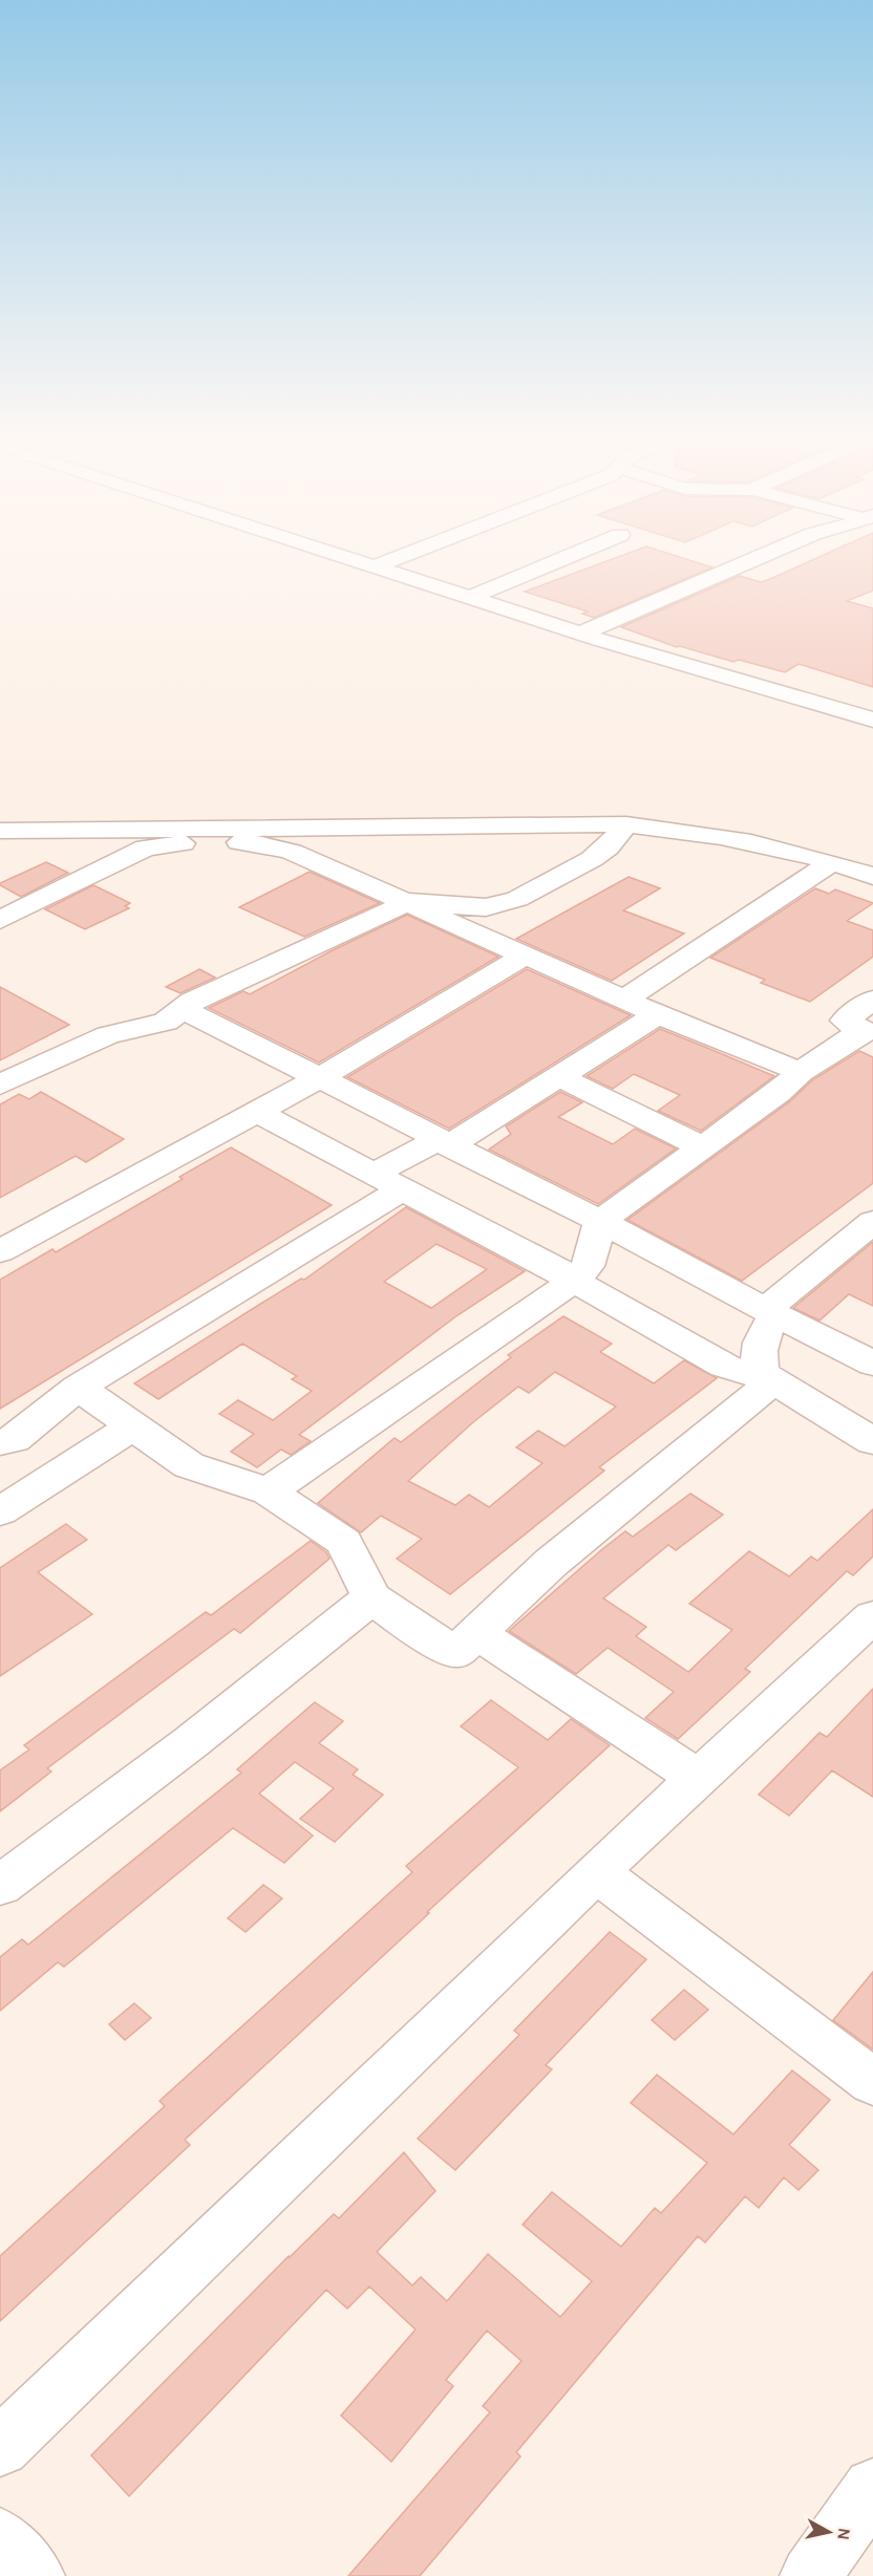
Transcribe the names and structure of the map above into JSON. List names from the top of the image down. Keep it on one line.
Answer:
{"north":"right"}
